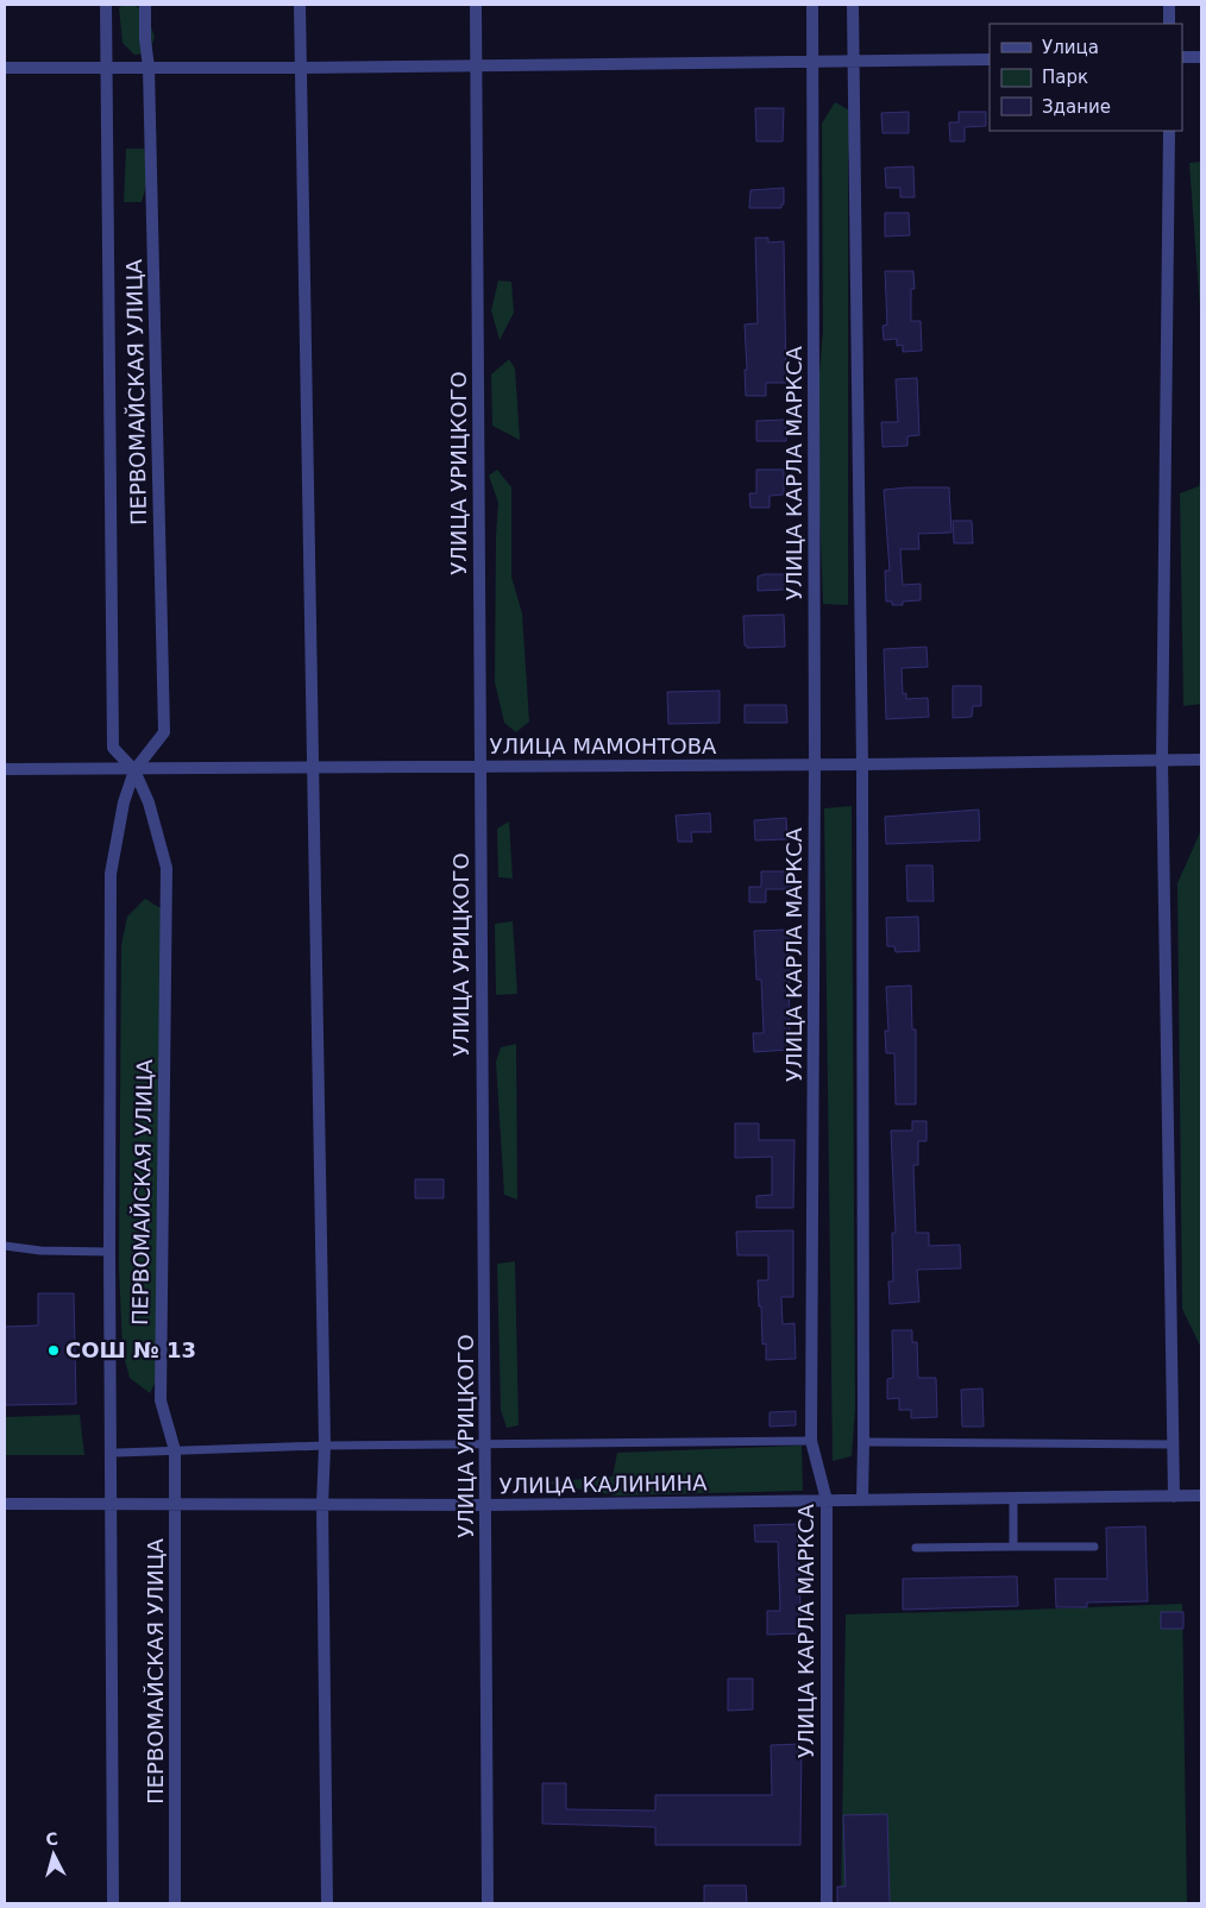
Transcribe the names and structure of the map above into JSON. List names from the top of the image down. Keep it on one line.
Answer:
{"streets":{"street":["ПЕРВОМАЙСКАЯ УЛИЦА","УЛИЦА УРИЦКОГО","УЛИЦА КАРЛА МАРКСА","УЛИЦА МАМОНТОВА","УЛИЦА КАЛИНИНА"]},"crossings":[["ПЕРВОМАЙСКАЯ УЛИЦА","УЛИЦА МАМОНТОВА"],["ПЕРВОМАЙСКАЯ УЛИЦА","УЛИЦА КАЛИНИНА"],["УЛИЦА УРИЦКОГО","УЛИЦА МАМОНТОВА"],["УЛИЦА УРИЦКОГО","УЛИЦА КАЛИНИНА"],["УЛИЦА КАРЛА МАРКСА","УЛИЦА МАМОНТОВА"],["УЛИЦА КАРЛА МАРКСА","УЛИЦА КАЛИНИНА"]],"places":["СОШ № 13"],"legend":["Улица","Парк","Здание"],"north":"top"}
